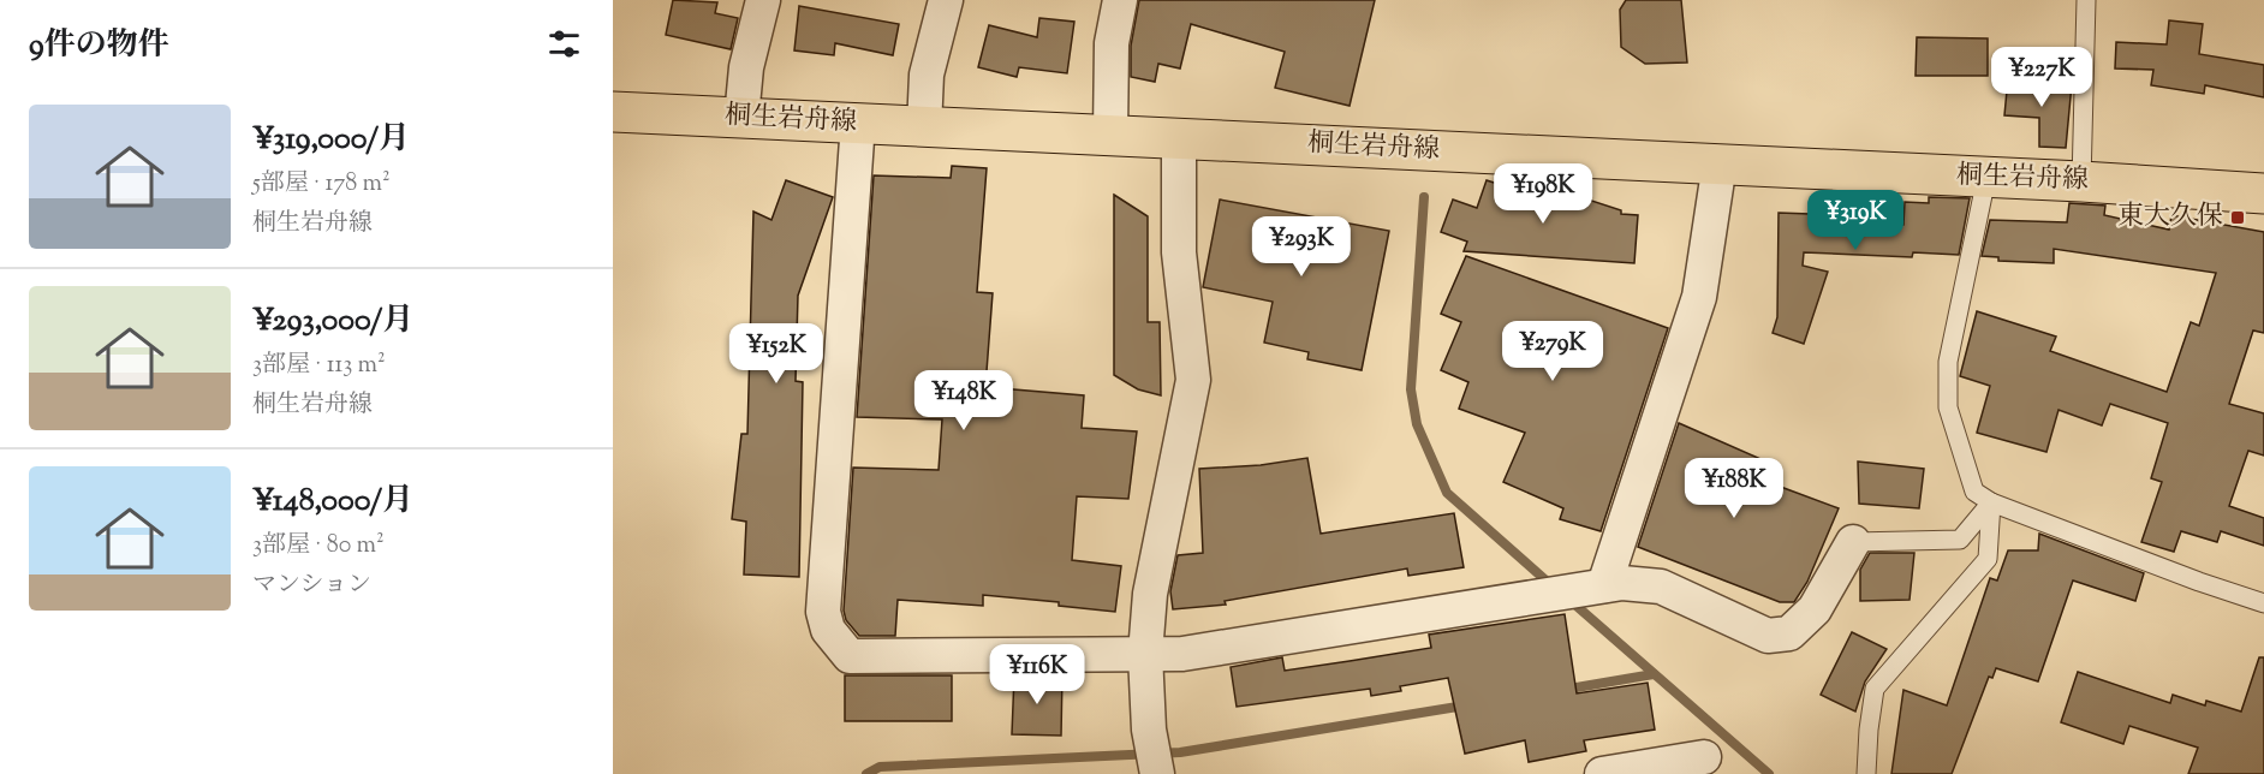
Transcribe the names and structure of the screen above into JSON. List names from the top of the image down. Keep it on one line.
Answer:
{"streets":{"main road":["桐生岩舟線"]},"places":{"transit":["東大久保"]},"page":{"heading":"9件の物件","price":["¥227K","¥198K","¥319K","¥293K","¥279K","¥152K","¥148K","¥188K","¥116K"],"list":[{"name":"¥319,000/月","note":"5部屋 · 178 m² · 桐生岩舟線"},{"name":"¥293,000/月","note":"3部屋 · 113 m² · 桐生岩舟線"},{"name":"¥148,000/月","note":"3部屋 · 80 m² · マンション"}]}}
